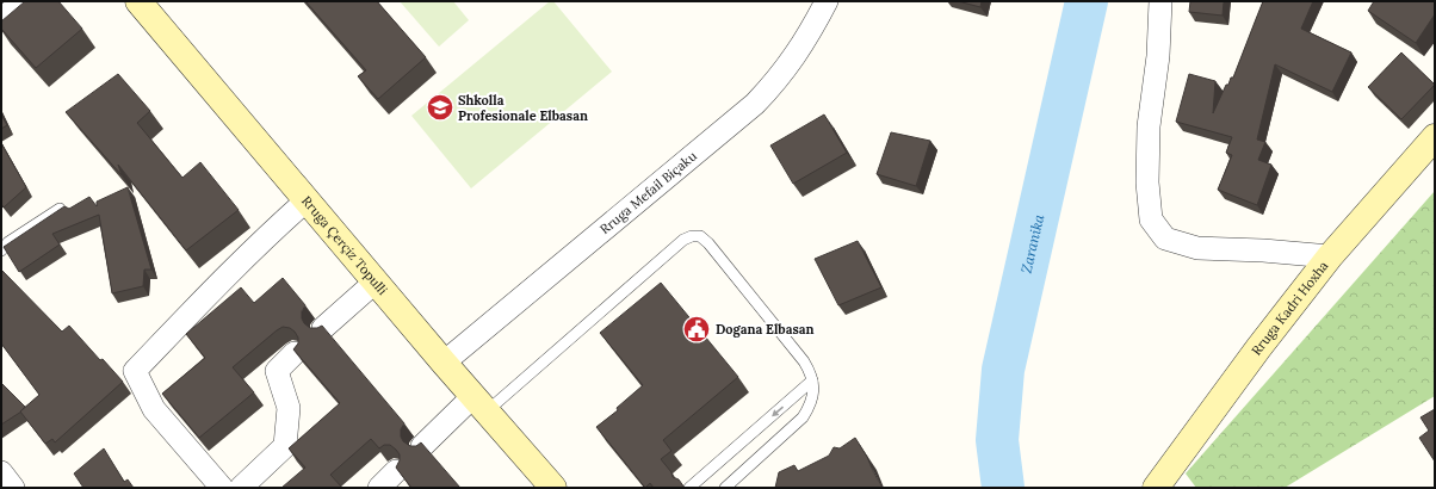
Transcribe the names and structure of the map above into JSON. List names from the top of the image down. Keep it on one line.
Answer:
{"streets":{"main road":["Rruga Çerçiz Topulli","Rruga Kadri Hoxha"],"street":["Rruga Mefail Biçaku"]},"crossings":[["Rruga Mefail Biçaku","Rruga Çerçiz Topulli"]],"water":["Zaranika"],"places":{"school or university":["Shkolla Profesionale Elbasan"],"public building":["Dogana Elbasan"]}}
